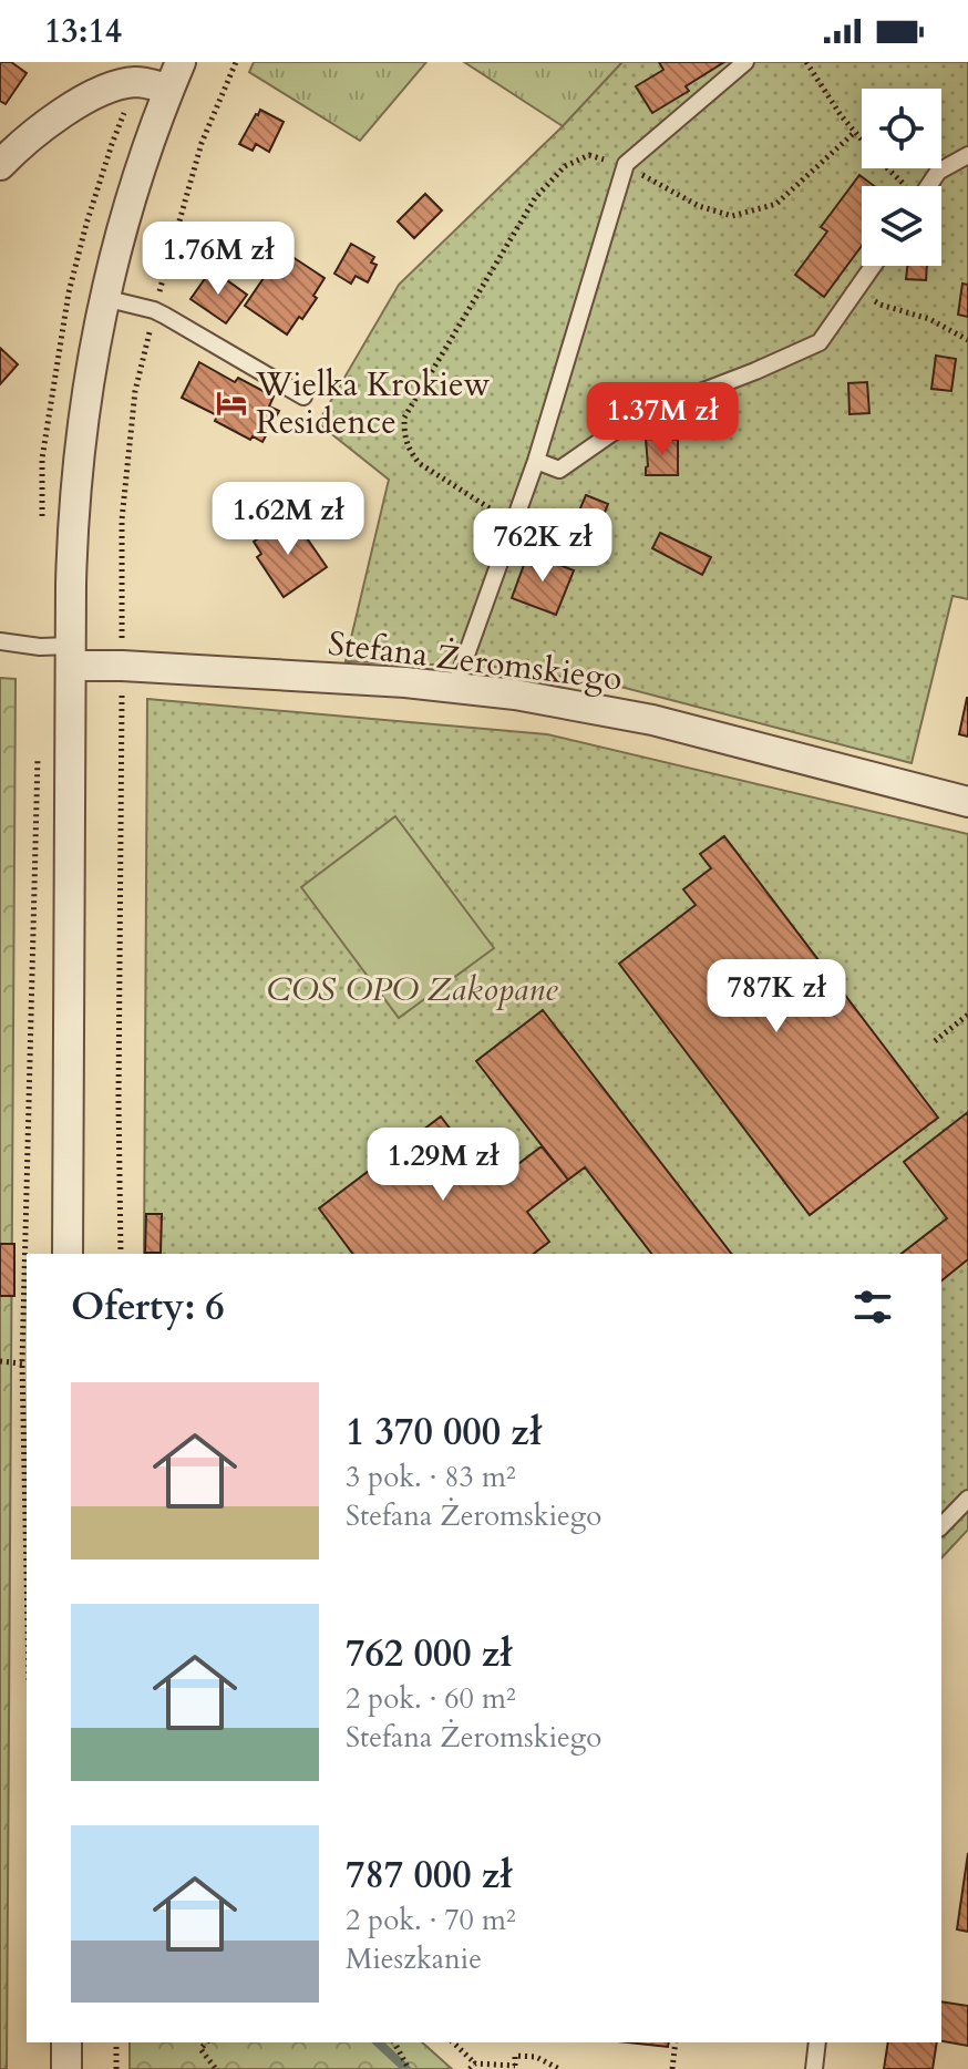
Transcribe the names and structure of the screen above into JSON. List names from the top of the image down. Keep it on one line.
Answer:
{"streets":{"street":["Stefana Żeromskiego"]},"parks":["COS OPO Zakopane"],"places":{"hotel":["Wielka Krokiew Residence"]},"page":{"status":"13:14","price":["1.76M zł","1.37M zł","1.62M zł","762K zł","787K zł","1.29M zł"],"heading":"Oferty: 6","list":[{"name":"1 370 000 zł","note":"3 pok. · 83 m² · Stefana Żeromskiego"},{"name":"762 000 zł","note":"2 pok. · 60 m² · Stefana Żeromskiego"},{"name":"787 000 zł","note":"2 pok. · 70 m² · Mieszkanie"}]}}
